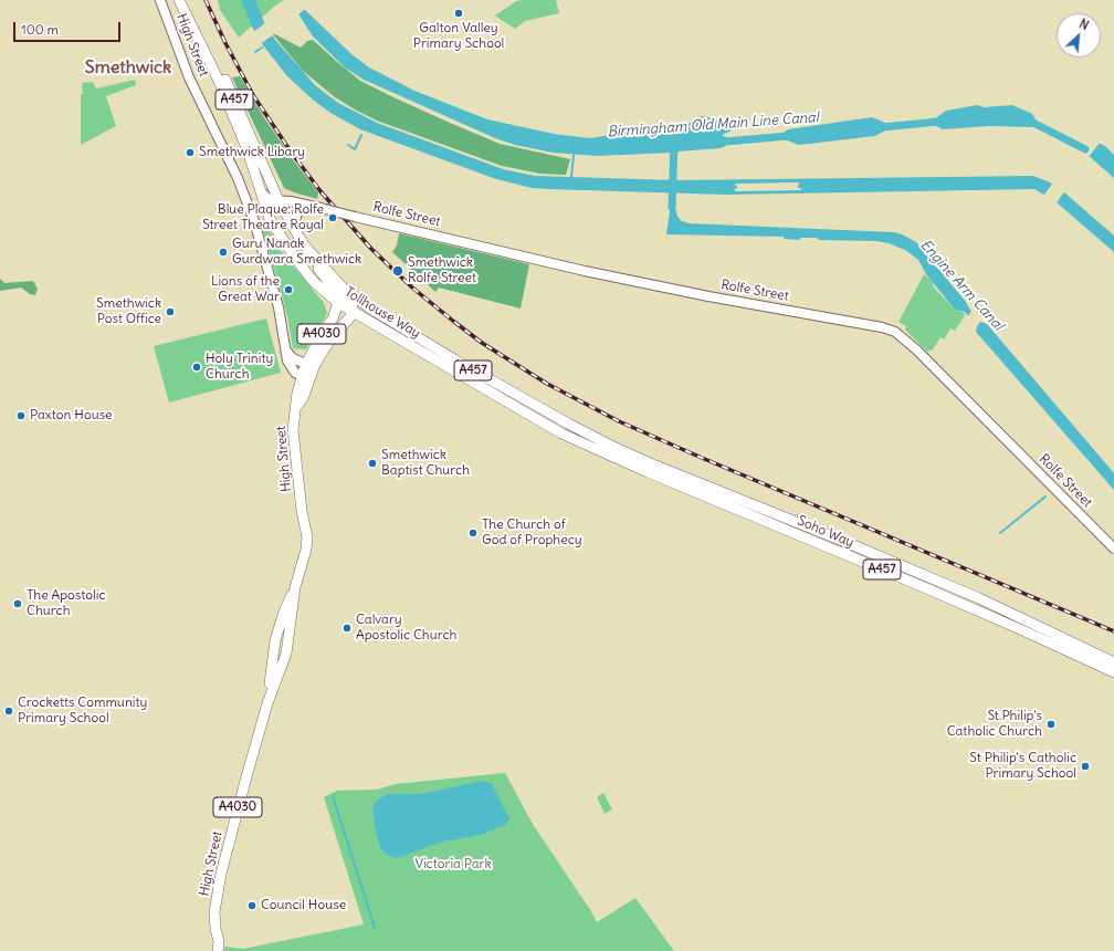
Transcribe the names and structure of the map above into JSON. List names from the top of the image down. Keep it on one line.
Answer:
{"streets":{"main road":["High Street","A457","Rolfe Street","Tollhouse Way","A4030","Soho Way"]},"crossings":[["High Street","Tollhouse Way"],["Rolfe Street","Tollhouse Way"],["Tollhouse Way","Soho Way"]],"districts":["Smethwick"],"water":["Birmingham Old Main Line Canal","Engine Arm Canal"],"parks":["Victoria Park"],"places":["Galton Valley Primary School","Smethwick Libary","Blue Plaque: Rolfe Street Theatre Royal","Guru Nanak Gurdwara Smethwick","Smethwick Rolfe Street","Lions of the Great War","Smethwick Post Office","Holy Trinity Church","Paxton House","Smethwick Baptist Church","The Church of God of Prophecy","The Apostolic Church","Calvary Apostolic Church","Crocketts Community Primary School","St.Philip's Catholic Church","St Philip's Catholic Primary School","Council House"],"scale_bar":"100 m","north":"top right"}
